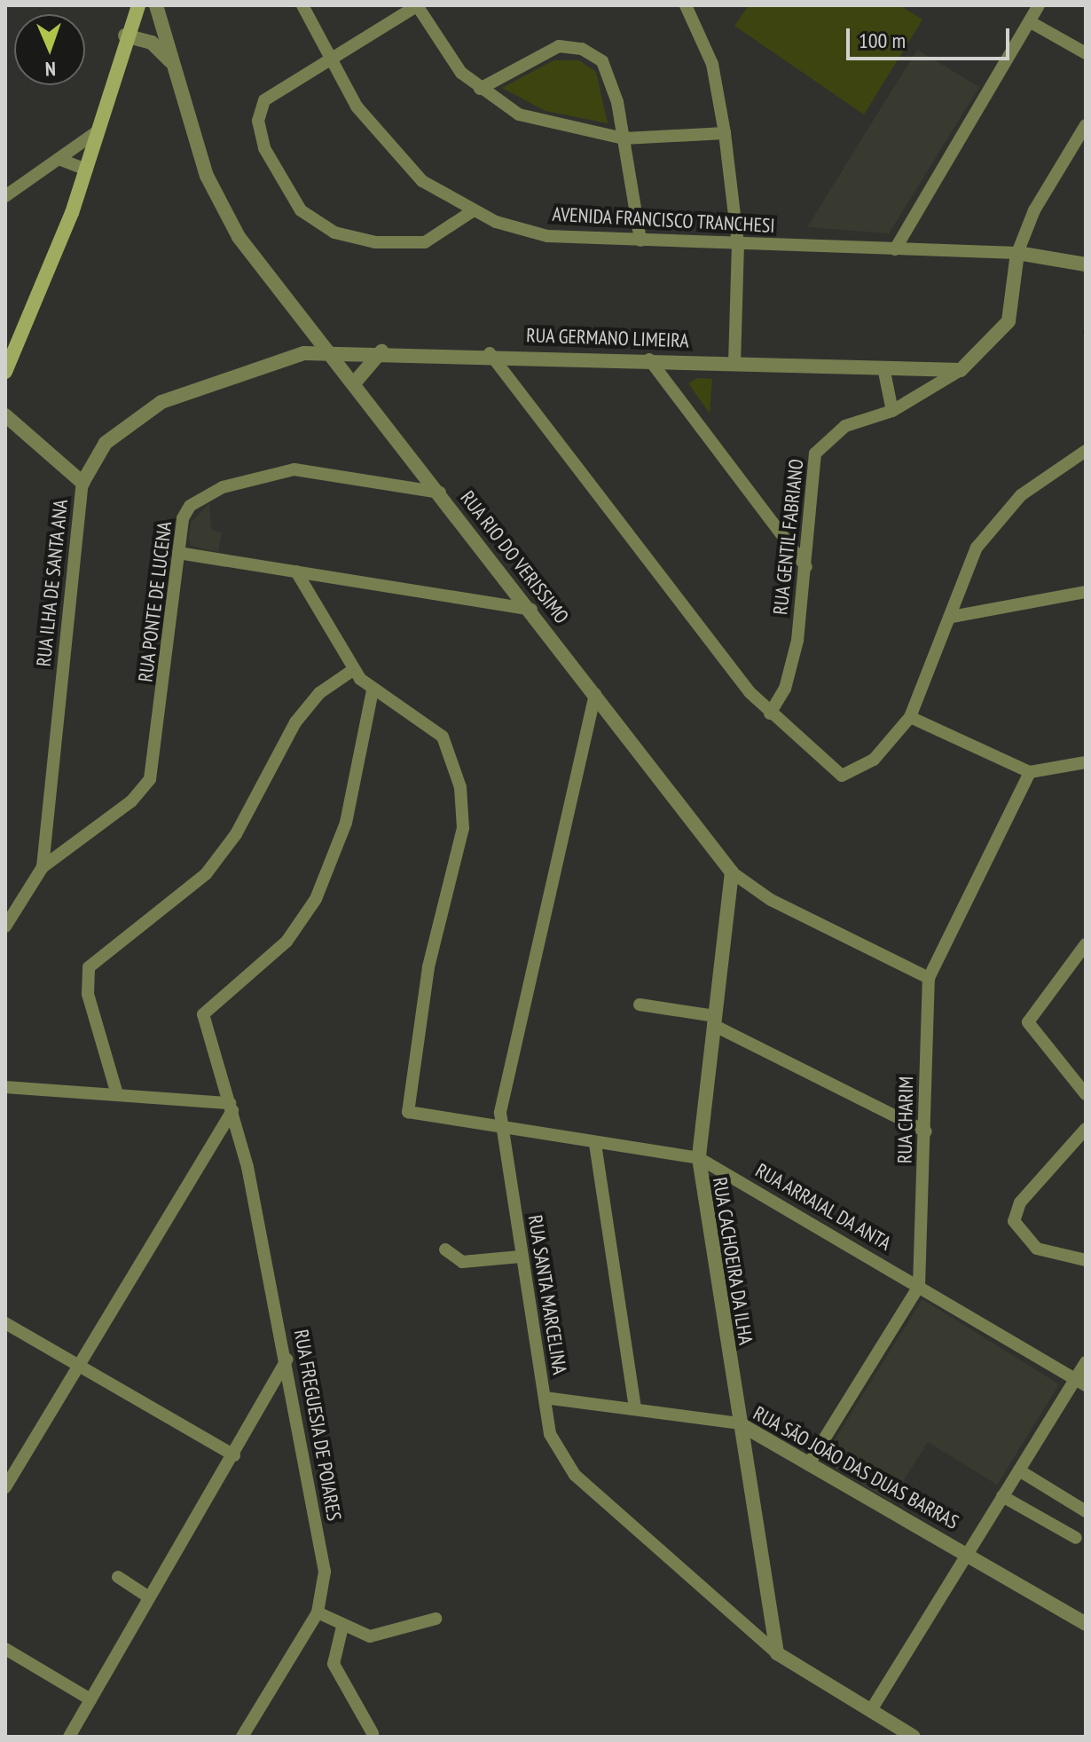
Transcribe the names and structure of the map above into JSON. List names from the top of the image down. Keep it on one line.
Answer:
{"streets":{"street":["AVENIDA FRANCISCO TRANCHESI","RUA GERMANO LIMEIRA","RUA GENTIL FABRIANO","RUA RIO DO VERISSIMO","RUA ILHA DE SANTA ANA","RUA PONTE DE LUCENA","RUA CHARIM","RUA ARRAIAL DA ANTA","RUA CACHOEIRA DA ILHA","RUA SANTA MARCELINA","RUA FREGUESIA DE POIARES","RUA SÃO JOÃO DAS DUAS BARRAS"]},"crossings":[["AVENIDA FRANCISCO TRANCHESI","RUA GENTIL FABRIANO"],["RUA GERMANO LIMEIRA","RUA GENTIL FABRIANO"],["RUA GERMANO LIMEIRA","RUA RIO DO VERISSIMO"],["RUA GERMANO LIMEIRA","RUA ILHA DE SANTA ANA"],["RUA RIO DO VERISSIMO","RUA ILHA DE SANTA ANA"],["RUA RIO DO VERISSIMO","RUA PONTE DE LUCENA"],["RUA RIO DO VERISSIMO","RUA CHARIM"],["RUA RIO DO VERISSIMO","RUA CACHOEIRA DA ILHA"],["RUA RIO DO VERISSIMO","RUA SANTA MARCELINA"],["RUA ILHA DE SANTA ANA","RUA PONTE DE LUCENA"],["RUA CHARIM","RUA ARRAIAL DA ANTA"],["RUA CHARIM","RUA SÃO JOÃO DAS DUAS BARRAS"],["RUA ARRAIAL DA ANTA","RUA CACHOEIRA DA ILHA"],["RUA ARRAIAL DA ANTA","RUA SANTA MARCELINA"],["RUA ARRAIAL DA ANTA","RUA FREGUESIA DE POIARES"],["RUA CACHOEIRA DA ILHA","RUA SANTA MARCELINA"],["RUA CACHOEIRA DA ILHA","RUA SÃO JOÃO DAS DUAS BARRAS"],["RUA SANTA MARCELINA","RUA SÃO JOÃO DAS DUAS BARRAS"]],"scale_bar":"100 m","north":"bottom"}
